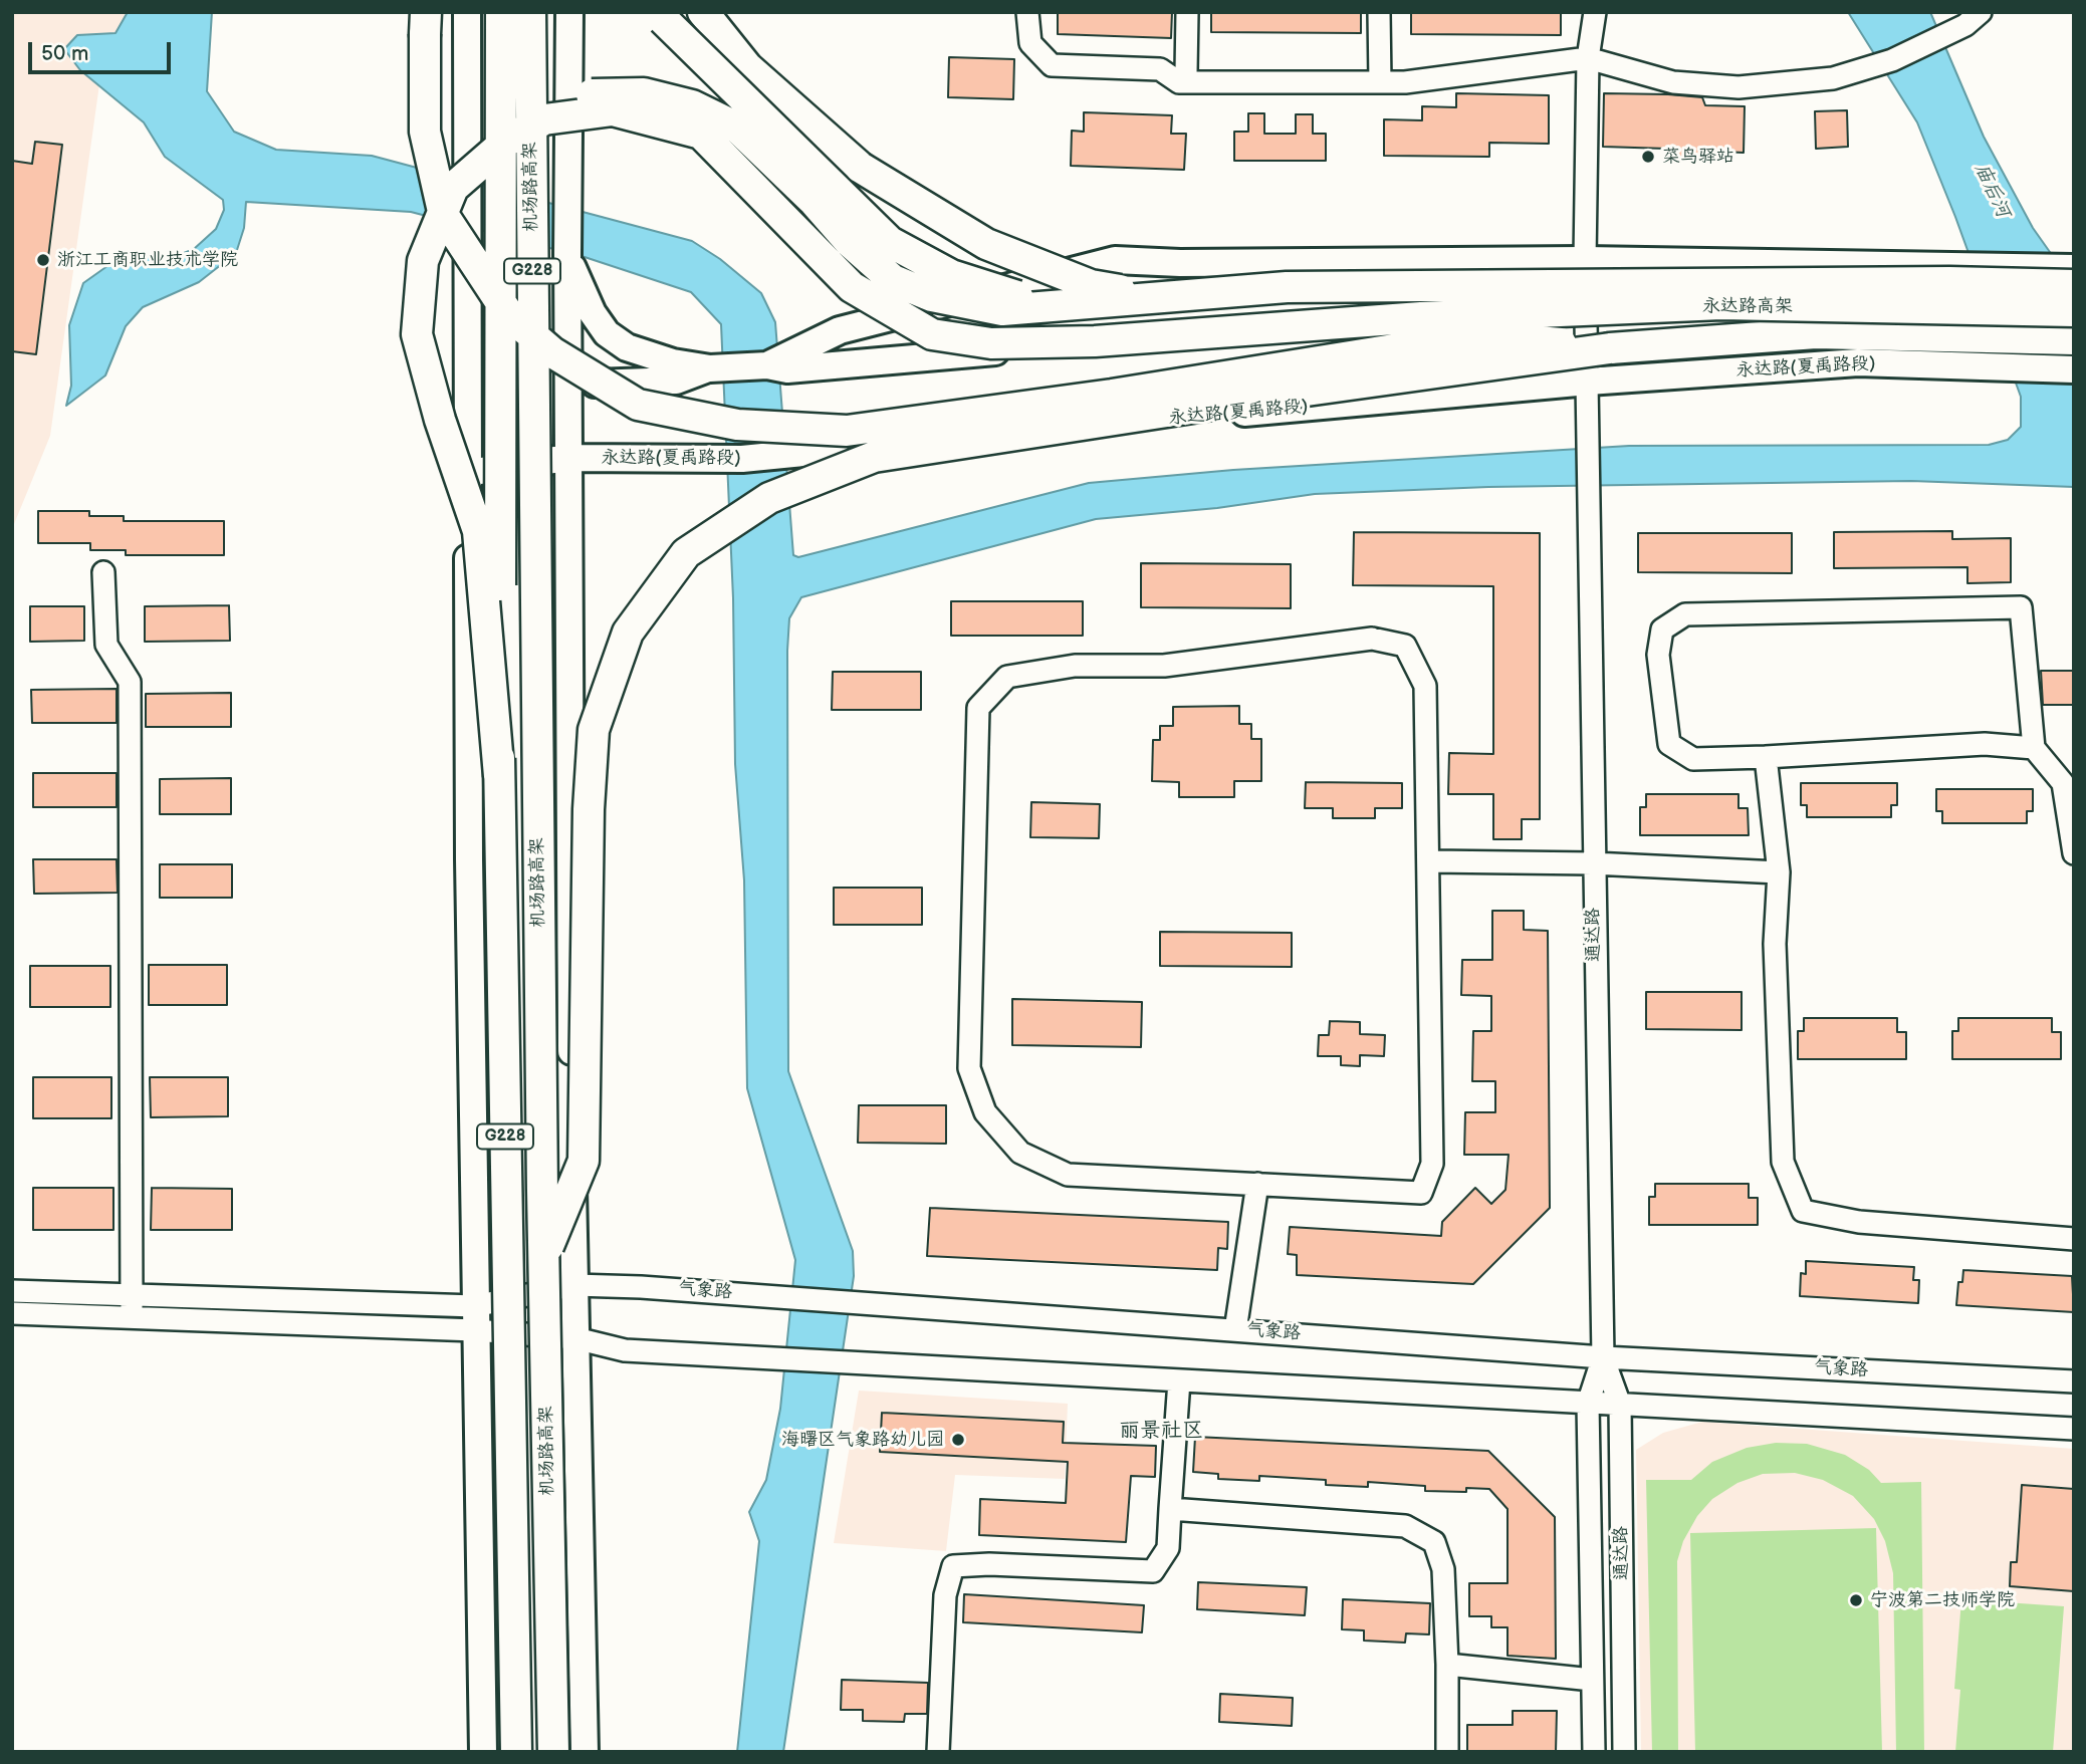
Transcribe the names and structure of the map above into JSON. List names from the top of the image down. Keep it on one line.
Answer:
{"streets":{"highway":["机场路高架","G228","永达路高架"],"main road":["永达路(夏禹路段)"],"street":["通达路","气象路"]},"crossings":[["永达路(夏禹路段)","通达路"],["通达路","气象路"]],"districts":["丽景社区"],"water":["庙后河"],"places":["菜鸟驿站","浙江工商职业技术学院","海曙区气象路幼儿园","宁波第二技师学院"],"scale_bar":"50 m"}
